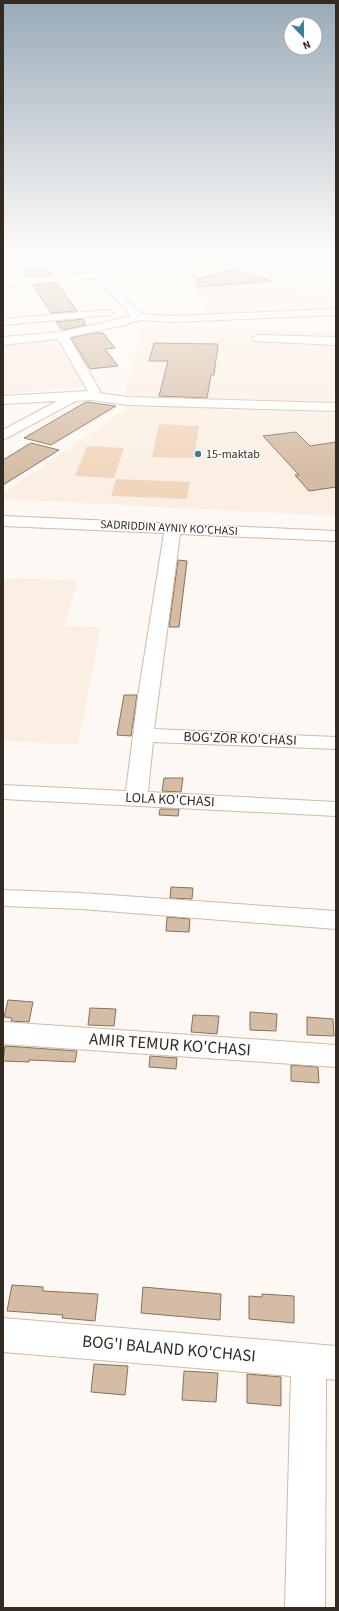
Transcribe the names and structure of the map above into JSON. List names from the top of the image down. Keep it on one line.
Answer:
{"streets":{"street":["SADRIDDIN AYNIY KO'CHASI","BOG'ZOR KO'CHASI","LOLA KO'CHASI","AMIR TEMUR KO'CHASI","BOG'I BALAND KO'CHASI"]},"places":["15-maktab"],"north":"bottom"}
